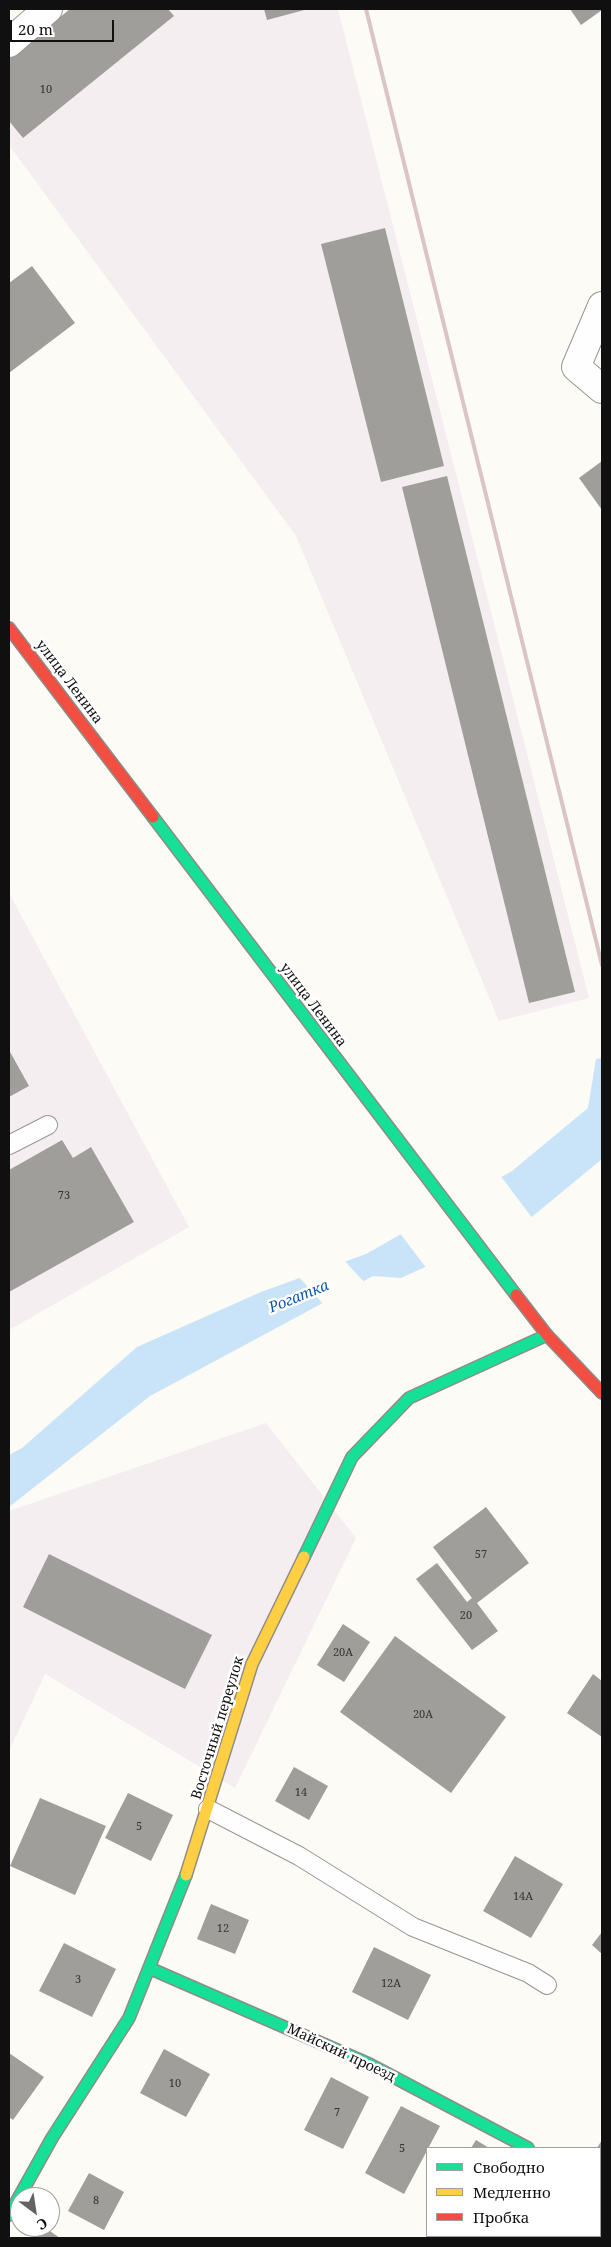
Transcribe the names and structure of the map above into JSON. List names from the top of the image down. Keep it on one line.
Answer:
{"streets":{"street":["улица Ленина","Восточный переулок","Майский проезд"]},"crossings":[["улица Ленина","Восточный переулок"],["Восточный переулок","Майский проезд"]],"water":["Рогатка"],"house_numbers":["10","73","57","20","20А","20А","14","5","14А","12","3","12А","10","7","5","8"],"legend":["Свободно","Медленно","Пробка"],"scale_bar":"20 m","north":"bottom right"}
